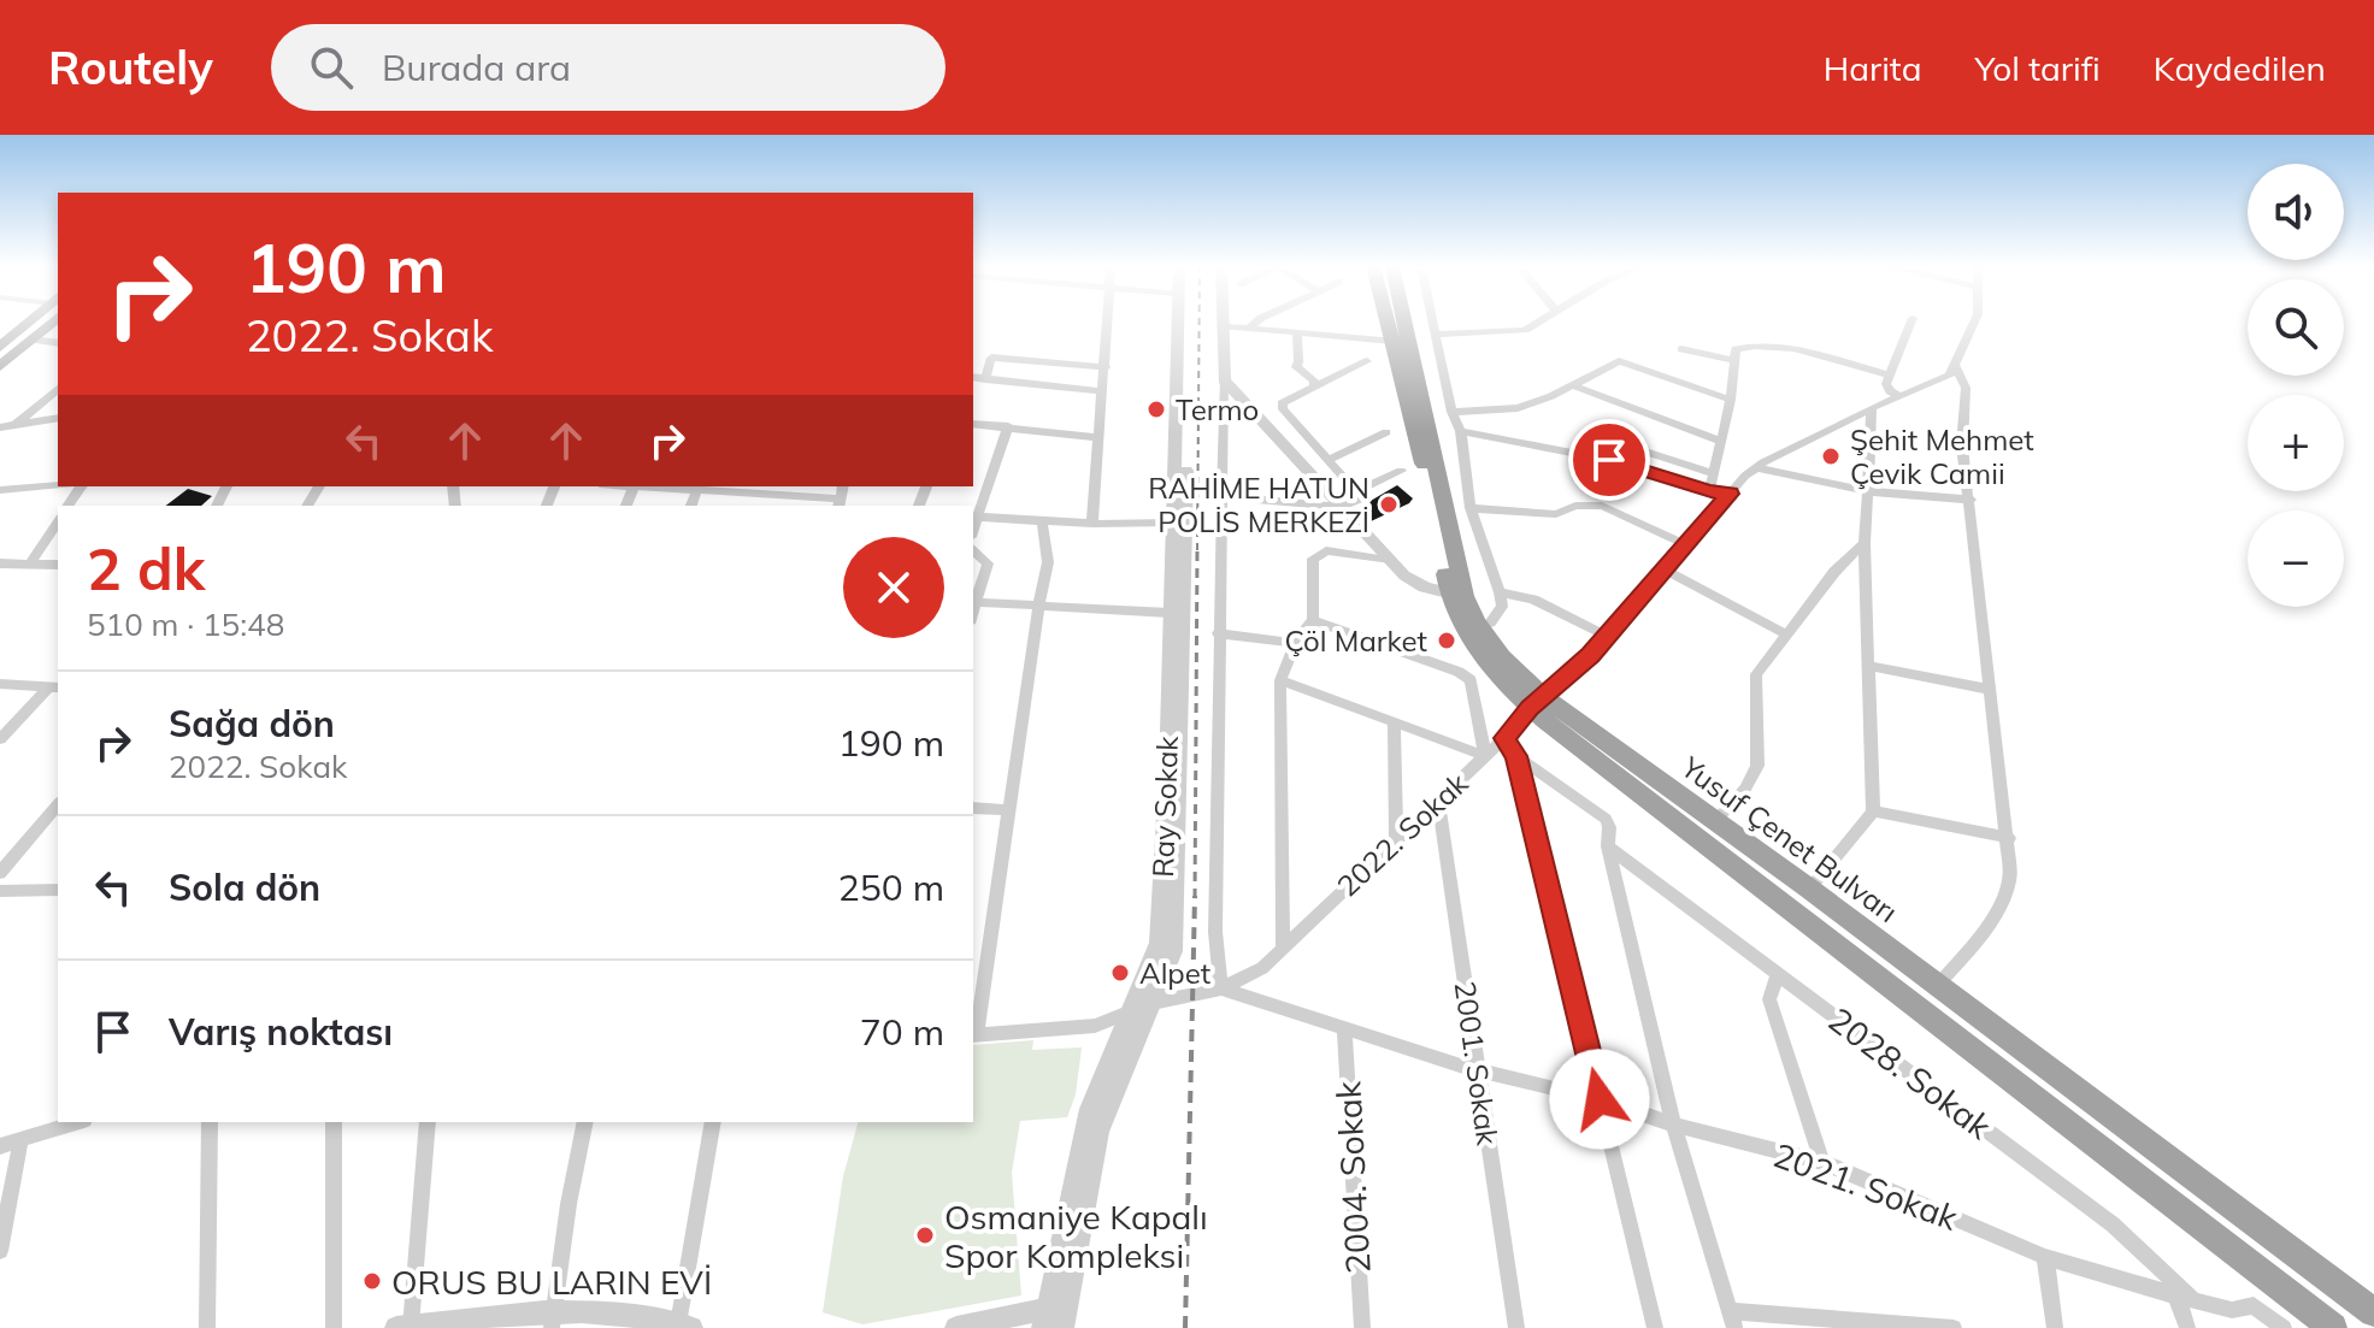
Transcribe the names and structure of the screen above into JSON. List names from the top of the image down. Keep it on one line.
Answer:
{"streets":{"highway":["Yusuf Çenet Bulvarı"],"street":["Ray Sokak","2022. Sokak","2001. Sokak","2028. Sokak","2004. Sokak","2021. Sokak"]},"crossings":[["2022. Sokak","Yusuf Çenet Bulvarı"],["2022. Sokak","2001. Sokak"],["2022. Sokak","2021. Sokak"],["2001. Sokak","2021. Sokak"],["2028. Sokak","2021. Sokak"],["2004. Sokak","2021. Sokak"]],"places":["Termo","Şehit Mehmet Çevik Camii","RAHİME HATUN POLİS MERKEZİ","Çöl Market","Alpet","Osmaniye Kapalı Spor Kompleksi","ORUS BU LARIN EVİ"],"page":{"header":"Routely","search":"Burada ara","nav":["Harita","Yol tarifi","Kaydedilen"],"map_buttons":["+","−"],"turn":["190 m","2022. Sokak"],"heading":["2 dk","510 m · 15:48"],"list":[{"name":"Sağa dön","note":"2022. Sokak","value":"190 m"},{"name":"Sola dön","value":"250 m"},{"name":"Varış noktası","value":"70 m"}]}}
